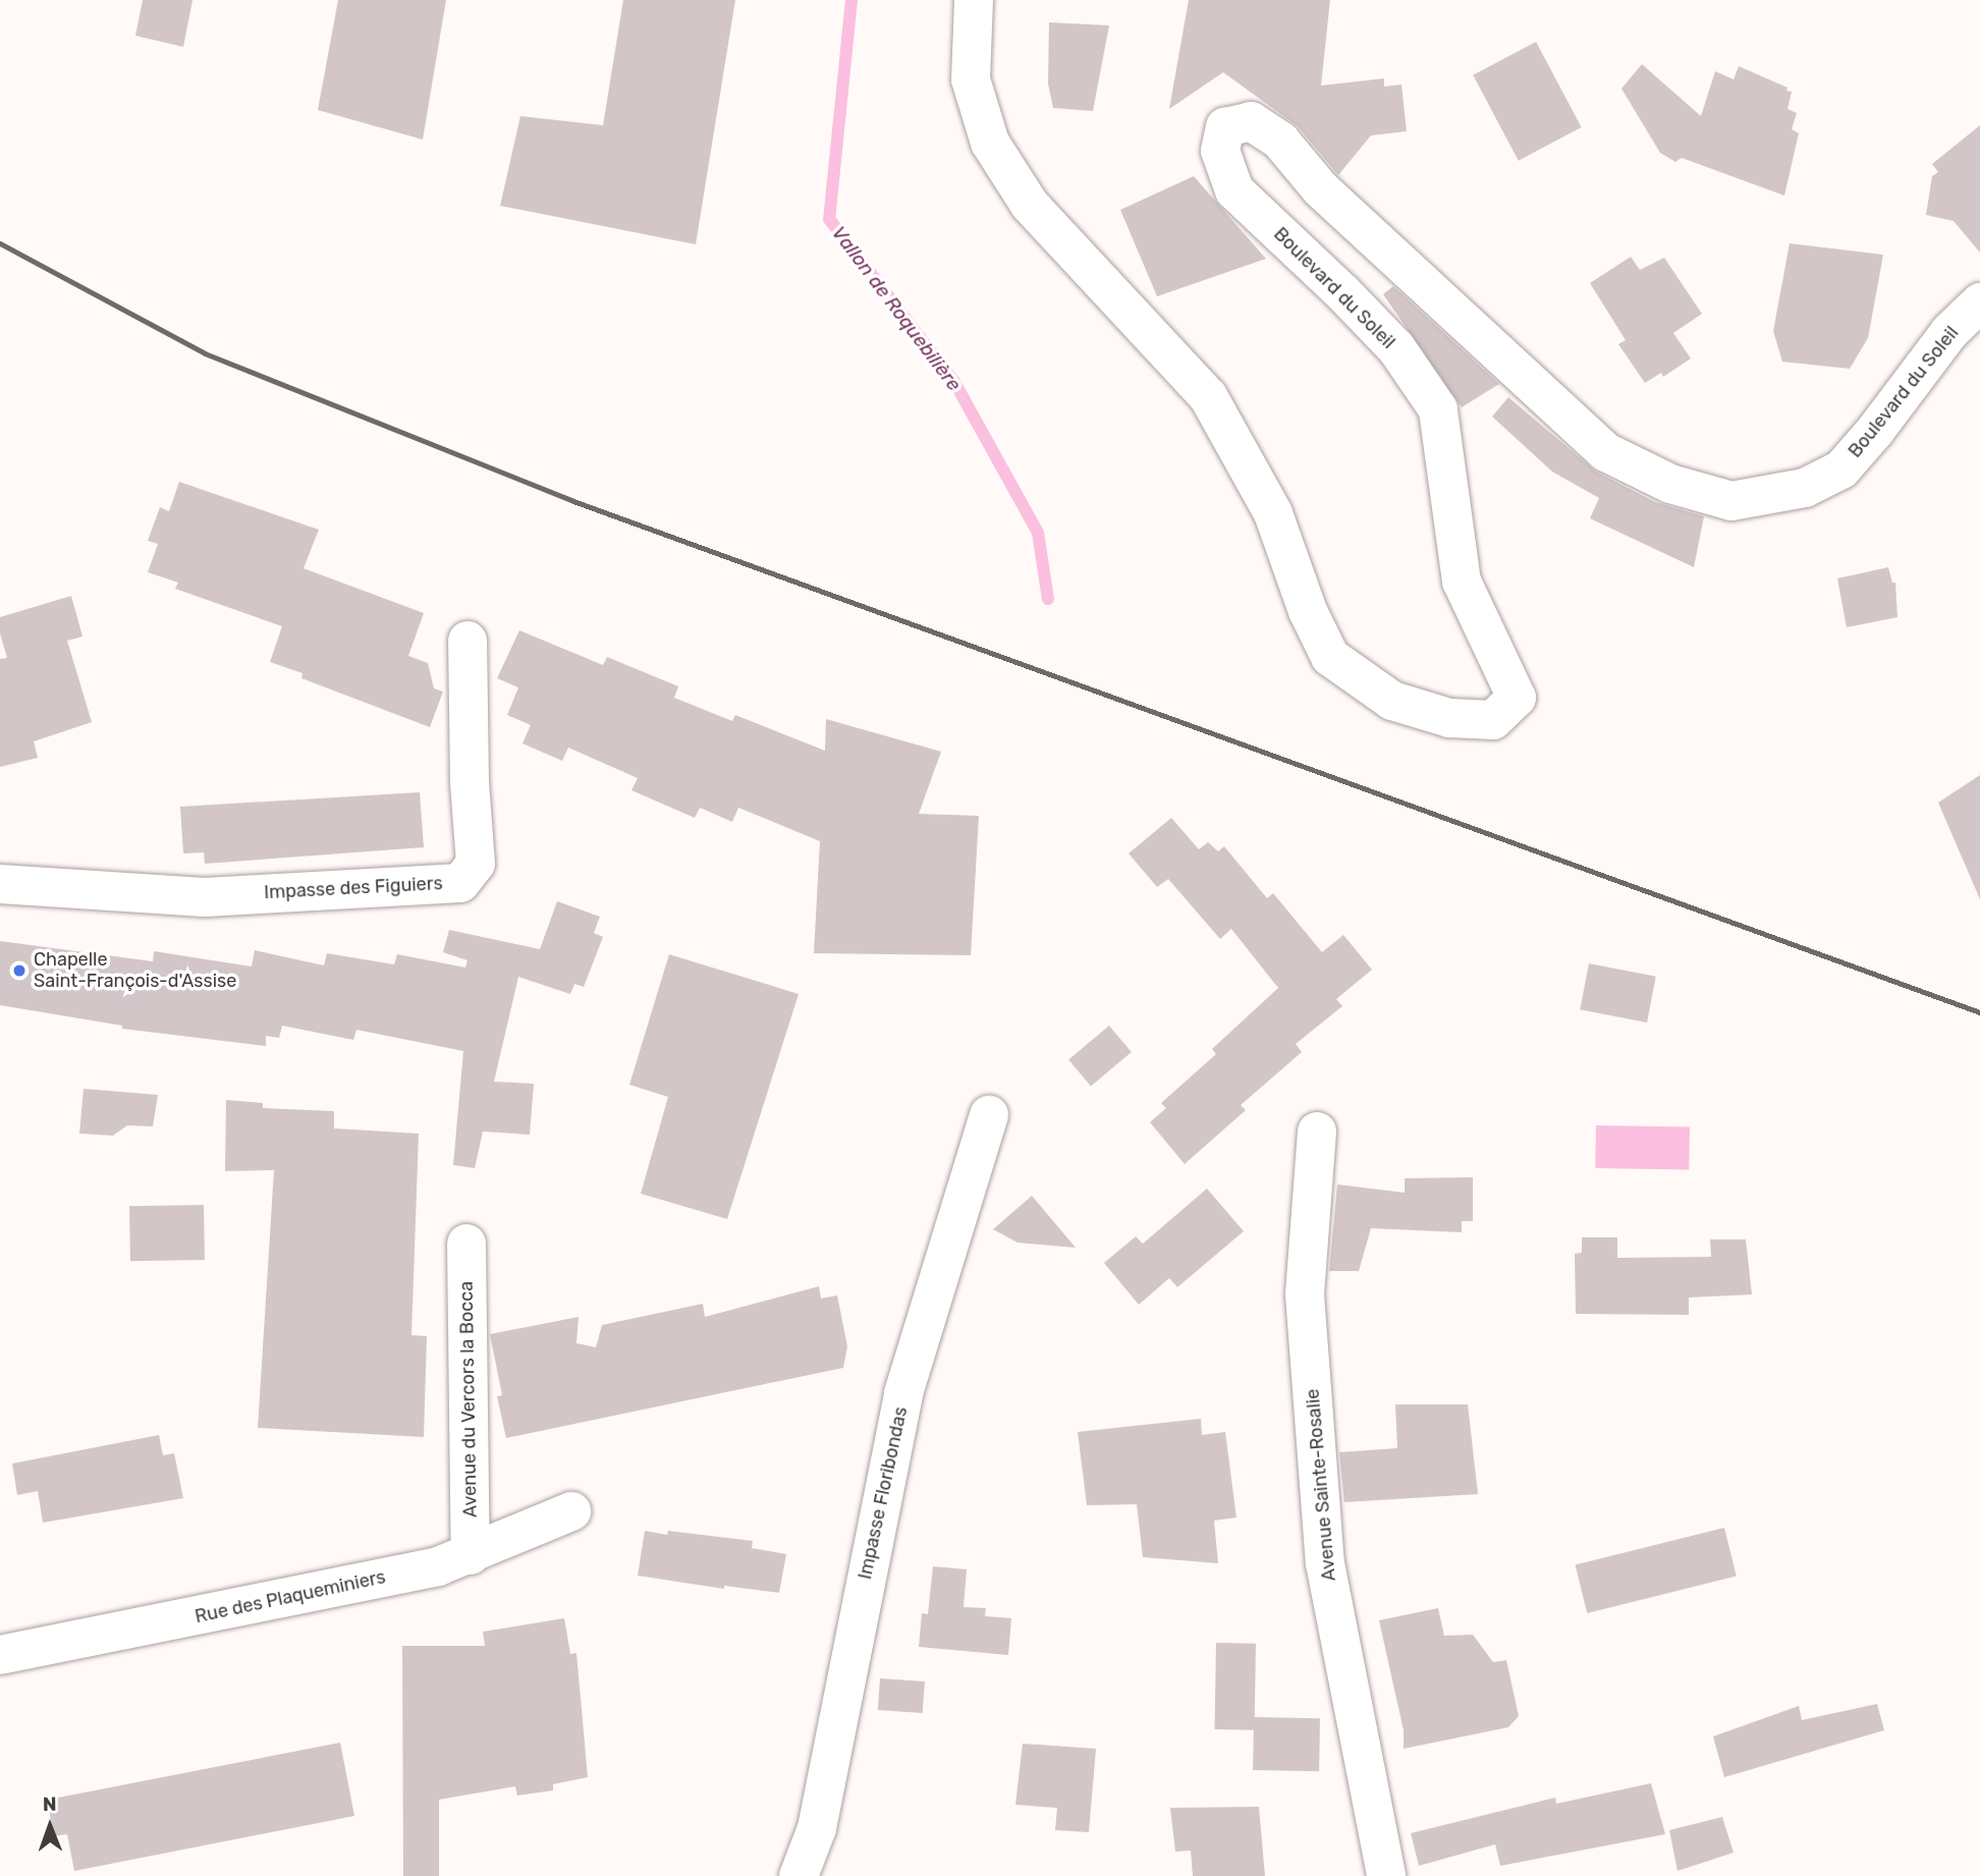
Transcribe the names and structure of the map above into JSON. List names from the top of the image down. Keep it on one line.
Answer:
{"streets":{"street":["Boulevard du Soleil","Impasse des Figuiers","Avenue du Vercors la Bocca","Avenue Sainte-Rosalie","Impasse Floribondas","Rue des Plaqueminiers"]},"crossings":[["Avenue du Vercors la Bocca","Rue des Plaqueminiers"]],"water":["Vallon de Roquebilière"],"places":["Chapelle Saint-François-d'Assise"],"north":"top"}
